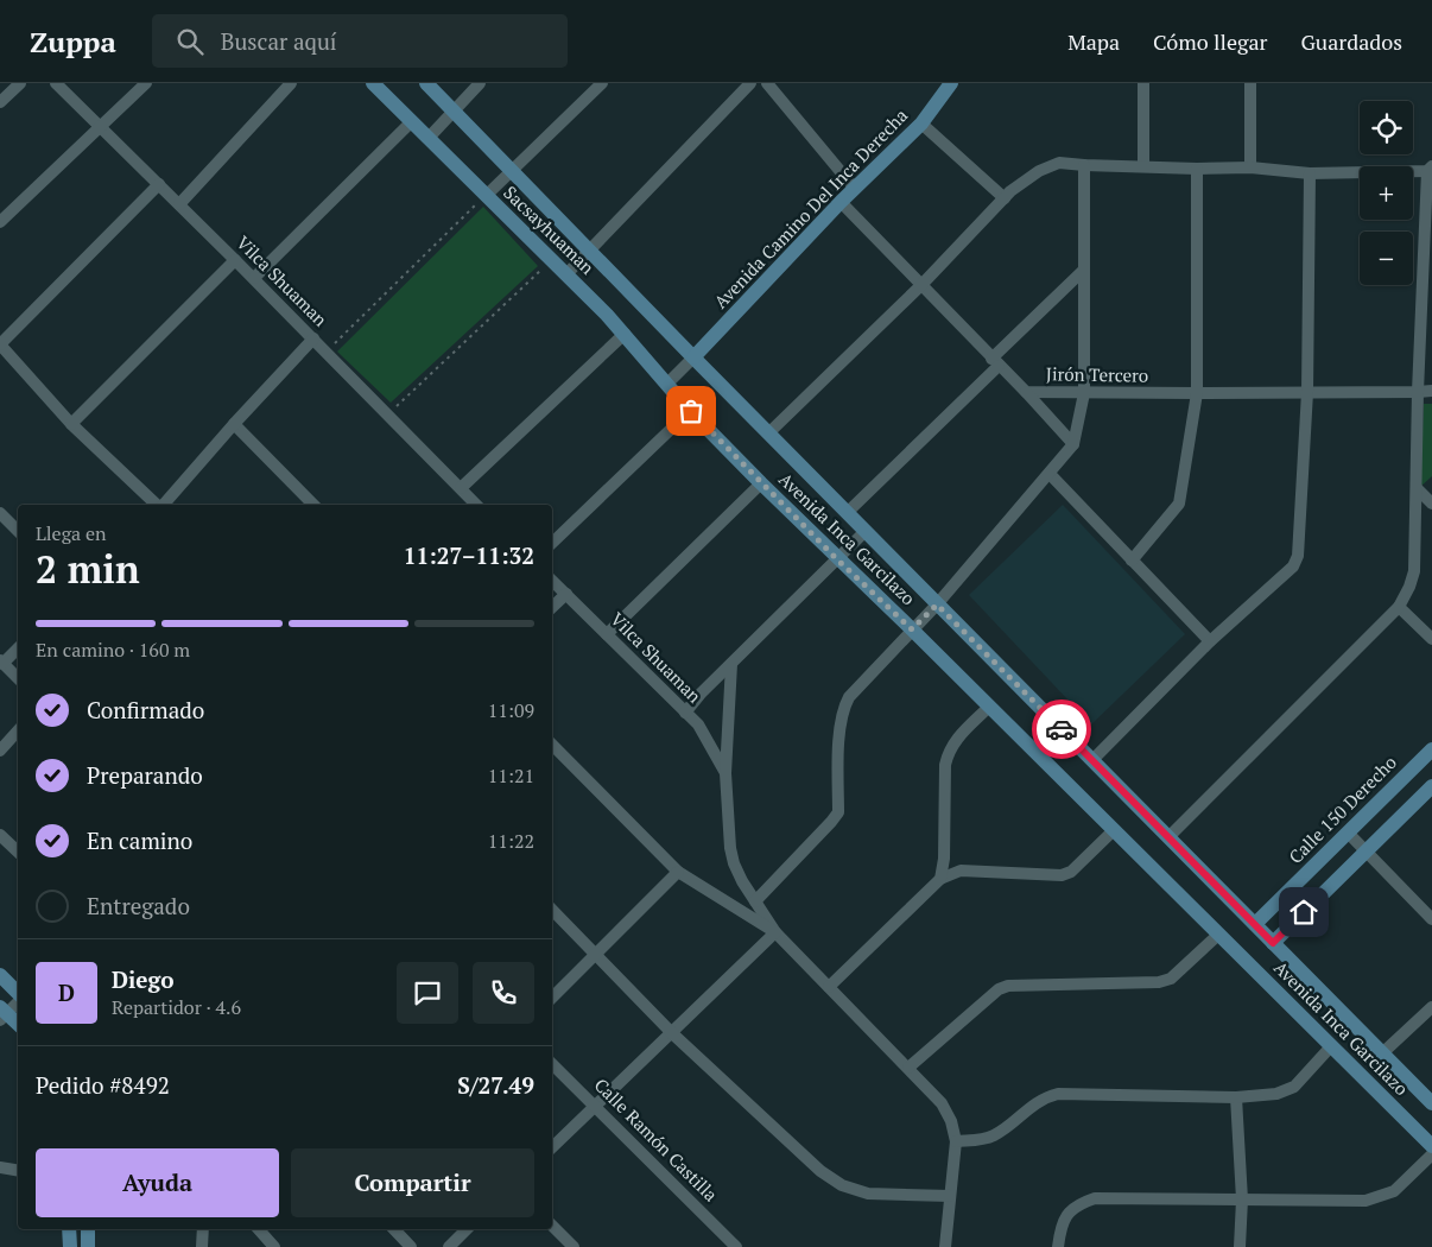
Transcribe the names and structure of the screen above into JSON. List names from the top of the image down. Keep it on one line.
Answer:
{"streets":{"main road":["Avenida Camino Del Inca Derecha","Sacsayhuaman","Avenida Inca Garcilazo","Calle 150 Derecho"],"street":["Vilca Shuaman","Jirón Tercero","Calle Ramón Castilla"]},"crossings":[["Avenida Camino Del Inca Derecha","Jirón Tercero"],["Avenida Camino Del Inca Derecha","Avenida Inca Garcilazo"],["Sacsayhuaman","Avenida Inca Garcilazo"],["Avenida Inca Garcilazo","Calle 150 Derecho"]],"page":{"header":"Zuppa","search":"Buscar aquí","nav":["Mapa","Cómo llegar","Guardados"],"map_buttons":["+","−"],"heading":["2 min","Llega en","11:27–11:32"],"panel":["Diego","Repartidor · 4.6","Pedido #8492","S/27.49"],"bar":"En camino · 160 m","list":[["Confirmado","11:09"],["Preparando","11:21"],["En camino","11:22"],"Entregado"],"round":"D","buttons":["Ayuda","Compartir"]}}
